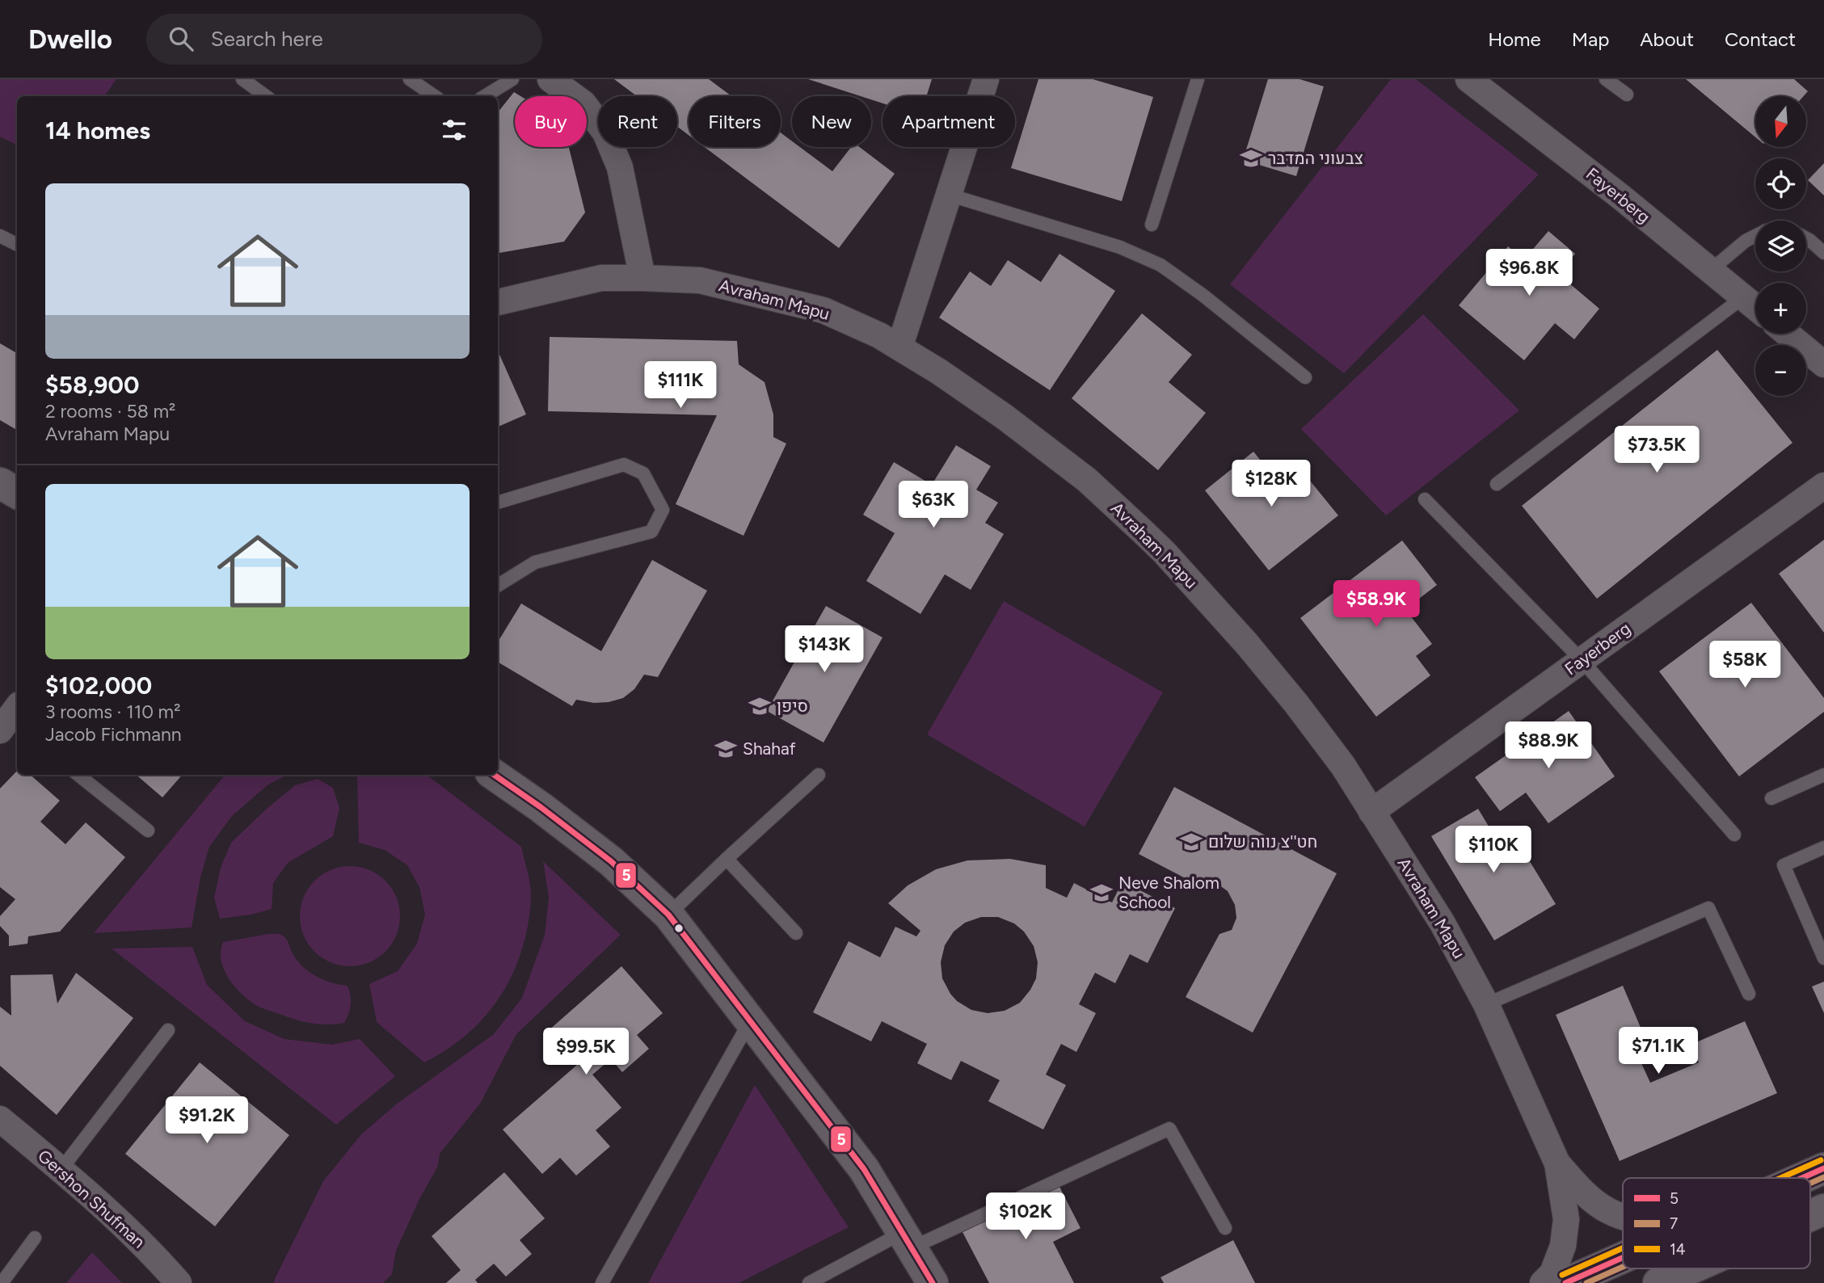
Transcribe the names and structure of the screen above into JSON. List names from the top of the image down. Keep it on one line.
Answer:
{"streets":{"street":["Fayerberg","Avraham Mapu","Gershon Shufman"]},"crossings":[["Fayerberg","Avraham Mapu"]],"places":{"school or university":["צבעוני המדבר","סיפן","Shahaf","חט''צ נווה שלום","Neve Shalom School"]},"lines":["transit line 5","transit line 14","transit line 7"],"legend":["5","7","14"],"north":"bottom","page":{"header":"Dwello","search":"Search here","nav":["Home","Map","About","Contact"],"map_buttons":["+","−"],"chip":["Buy","Rent","Filters","New","Apartment"],"heading":"14 homes","list":[{"name":"$58,900","note":"2 rooms · 58 m² · Avraham Mapu"},{"name":"$102,000","note":"3 rooms · 110 m² · Jacob Fichmann"}],"price":["$96.8K","$111K","$73.5K","$128K","$63K","$58.9K","$143K","$58K","$88.9K","$110K","$71.1K","$99.5K","$91.2K","$102K"]}}
